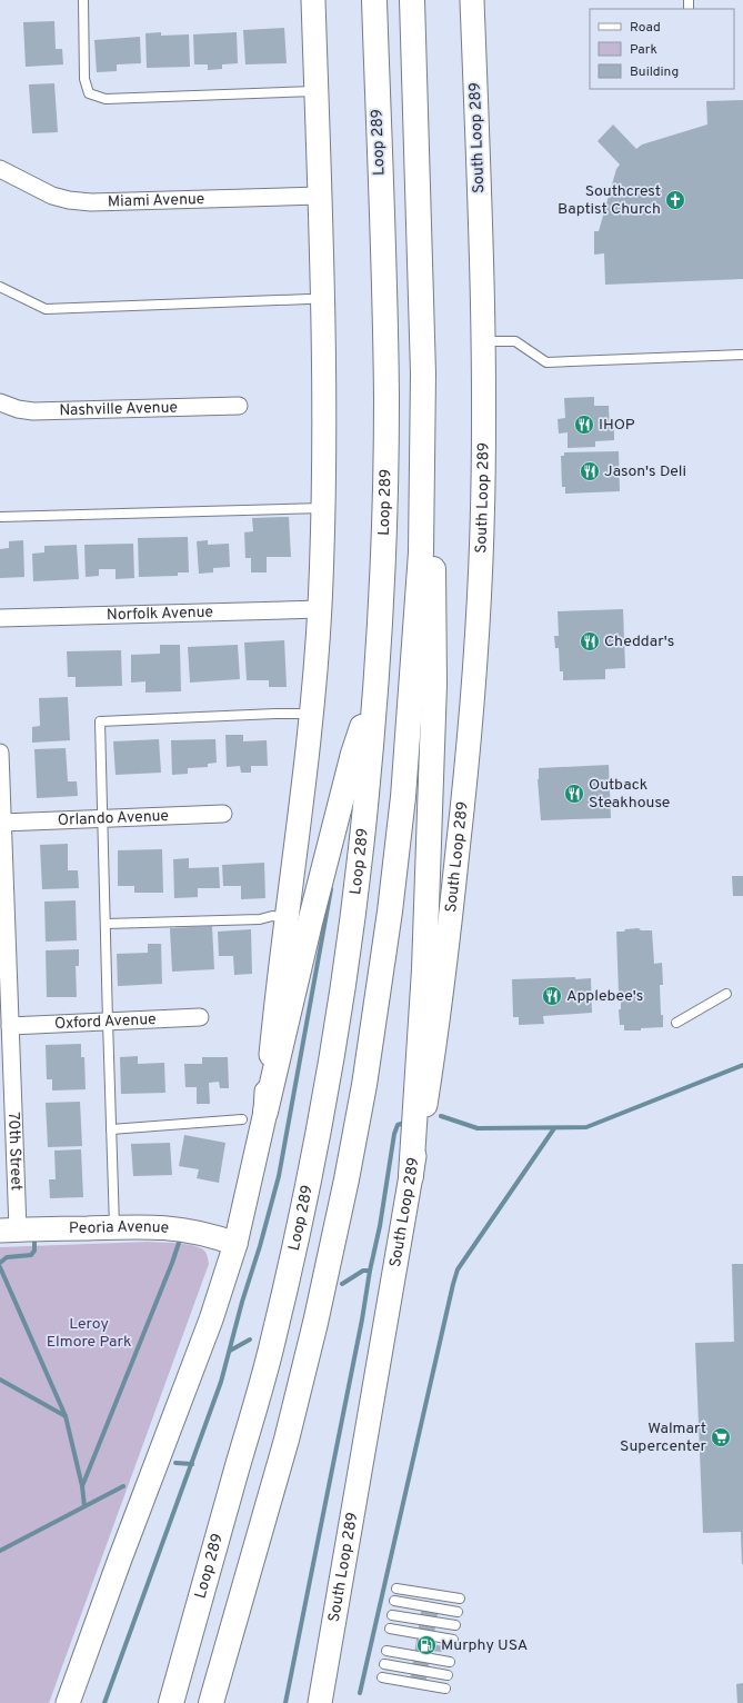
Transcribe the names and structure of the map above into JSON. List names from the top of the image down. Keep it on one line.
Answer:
{"streets":{"highway":["Loop 289"],"main road":["South Loop 289","Peoria Avenue"],"street":["Miami Avenue","Nashville Avenue","Norfolk Avenue","Orlando Avenue","Oxford Avenue","70th Street"]},"crossings":[["Orlando Avenue","70th Street"],["Oxford Avenue","70th Street"],["70th Street","Peoria Avenue"]],"parks":["Leroy Elmore Park"],"places":{"church":["Southcrest Baptist Church"],"restaurant":["IHOP","Jason's Deli","Cheddar's","Outback Steakhouse","Applebee's"],"supermarket":["Walmart Supercenter"],"fuel station":["Murphy USA"]},"legend":["Road","Park","Building"]}
